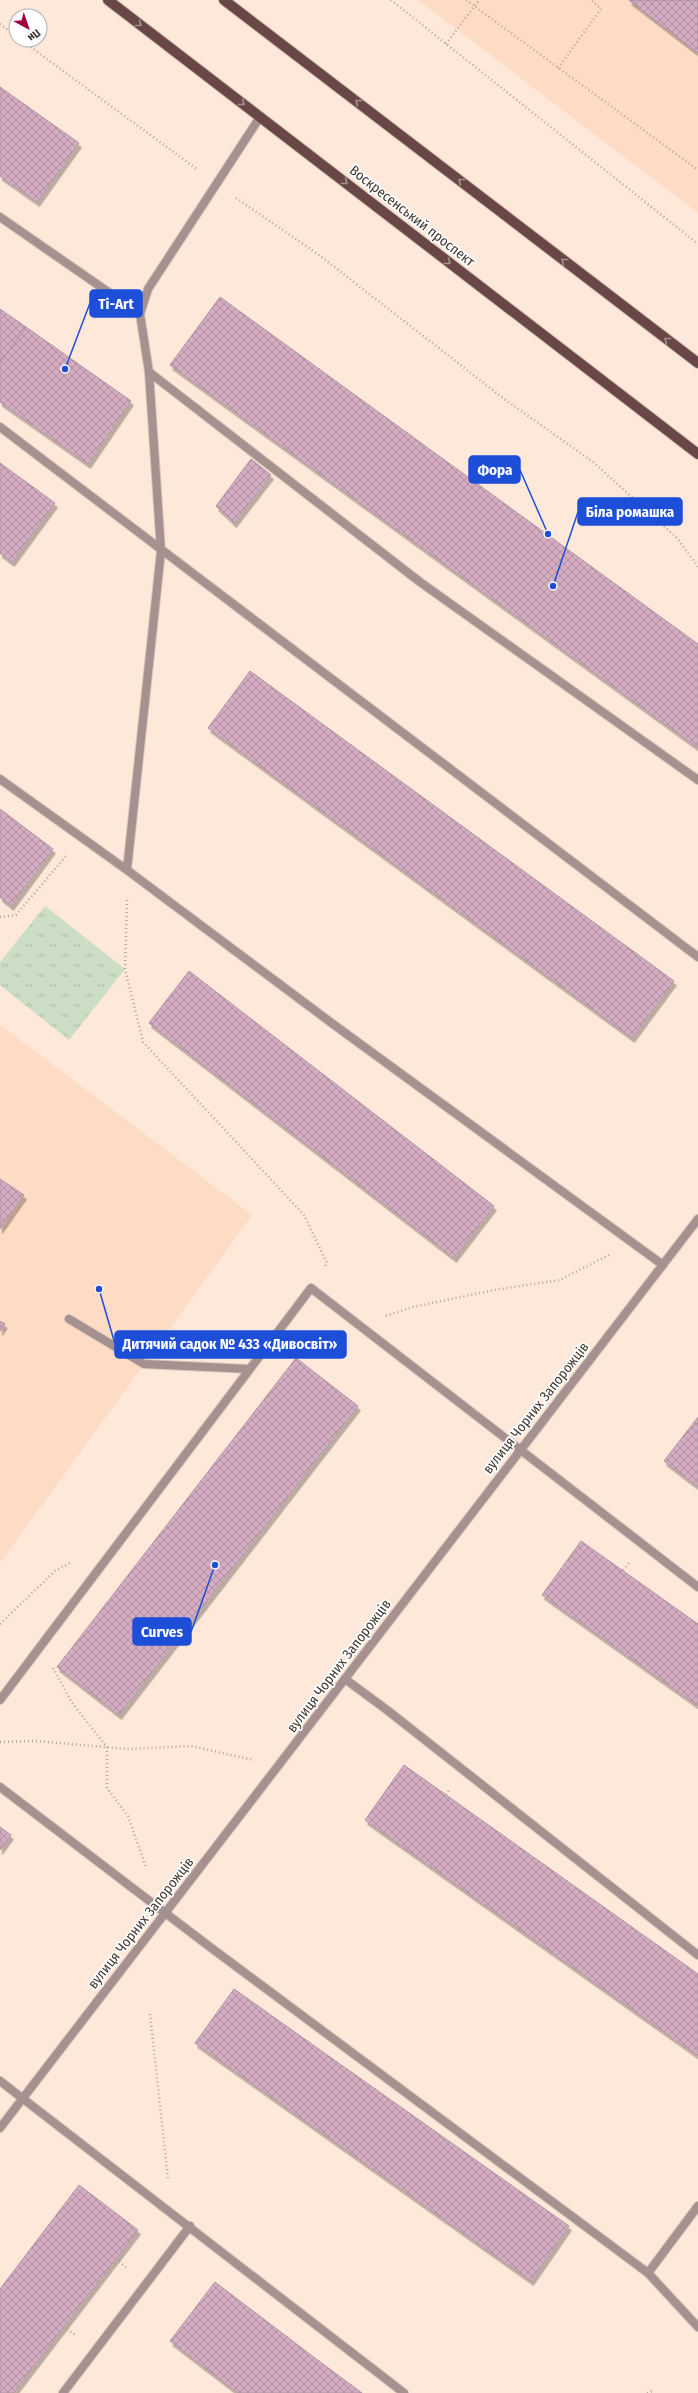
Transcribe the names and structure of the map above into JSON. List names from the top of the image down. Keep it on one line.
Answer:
{"streets":{"main road":["Воскресенський проспект"],"street":["вулиця Чорних Запорожців"]},"places":["Ti-Art","Фора","Біла ромашка","Дитячий садок № 433 «Дивосвіт»","Curves"],"north":"bottom right"}
